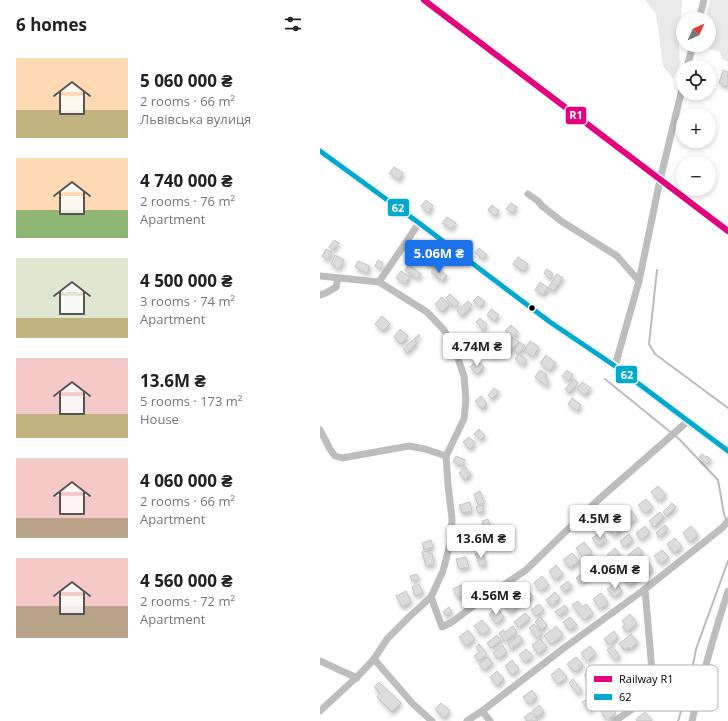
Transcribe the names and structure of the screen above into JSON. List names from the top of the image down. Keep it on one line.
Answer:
{"lines":["rail line R1","transit line 62"],"legend":["Railway R1","62"],"north":"top right","page":{"heading":"6 homes","map_buttons":["+","−"],"list":[{"name":"5 060 000 ₴","note":"2 rooms · 66 m² · Львівська вулиця"},{"name":"4 740 000 ₴","note":"2 rooms · 76 m² · Apartment"},{"name":"4 500 000 ₴","note":"3 rooms · 74 m² · Apartment"},{"name":"13.6M ₴","note":"5 rooms · 173 m² · House"},{"name":"4 060 000 ₴","note":"2 rooms · 66 m² · Apartment"},{"name":"4 560 000 ₴","note":"2 rooms · 72 m² · Apartment"}],"price":["5.06M ₴","4.74M ₴","4.5M ₴","13.6M ₴","4.06M ₴","4.56M ₴"]}}
